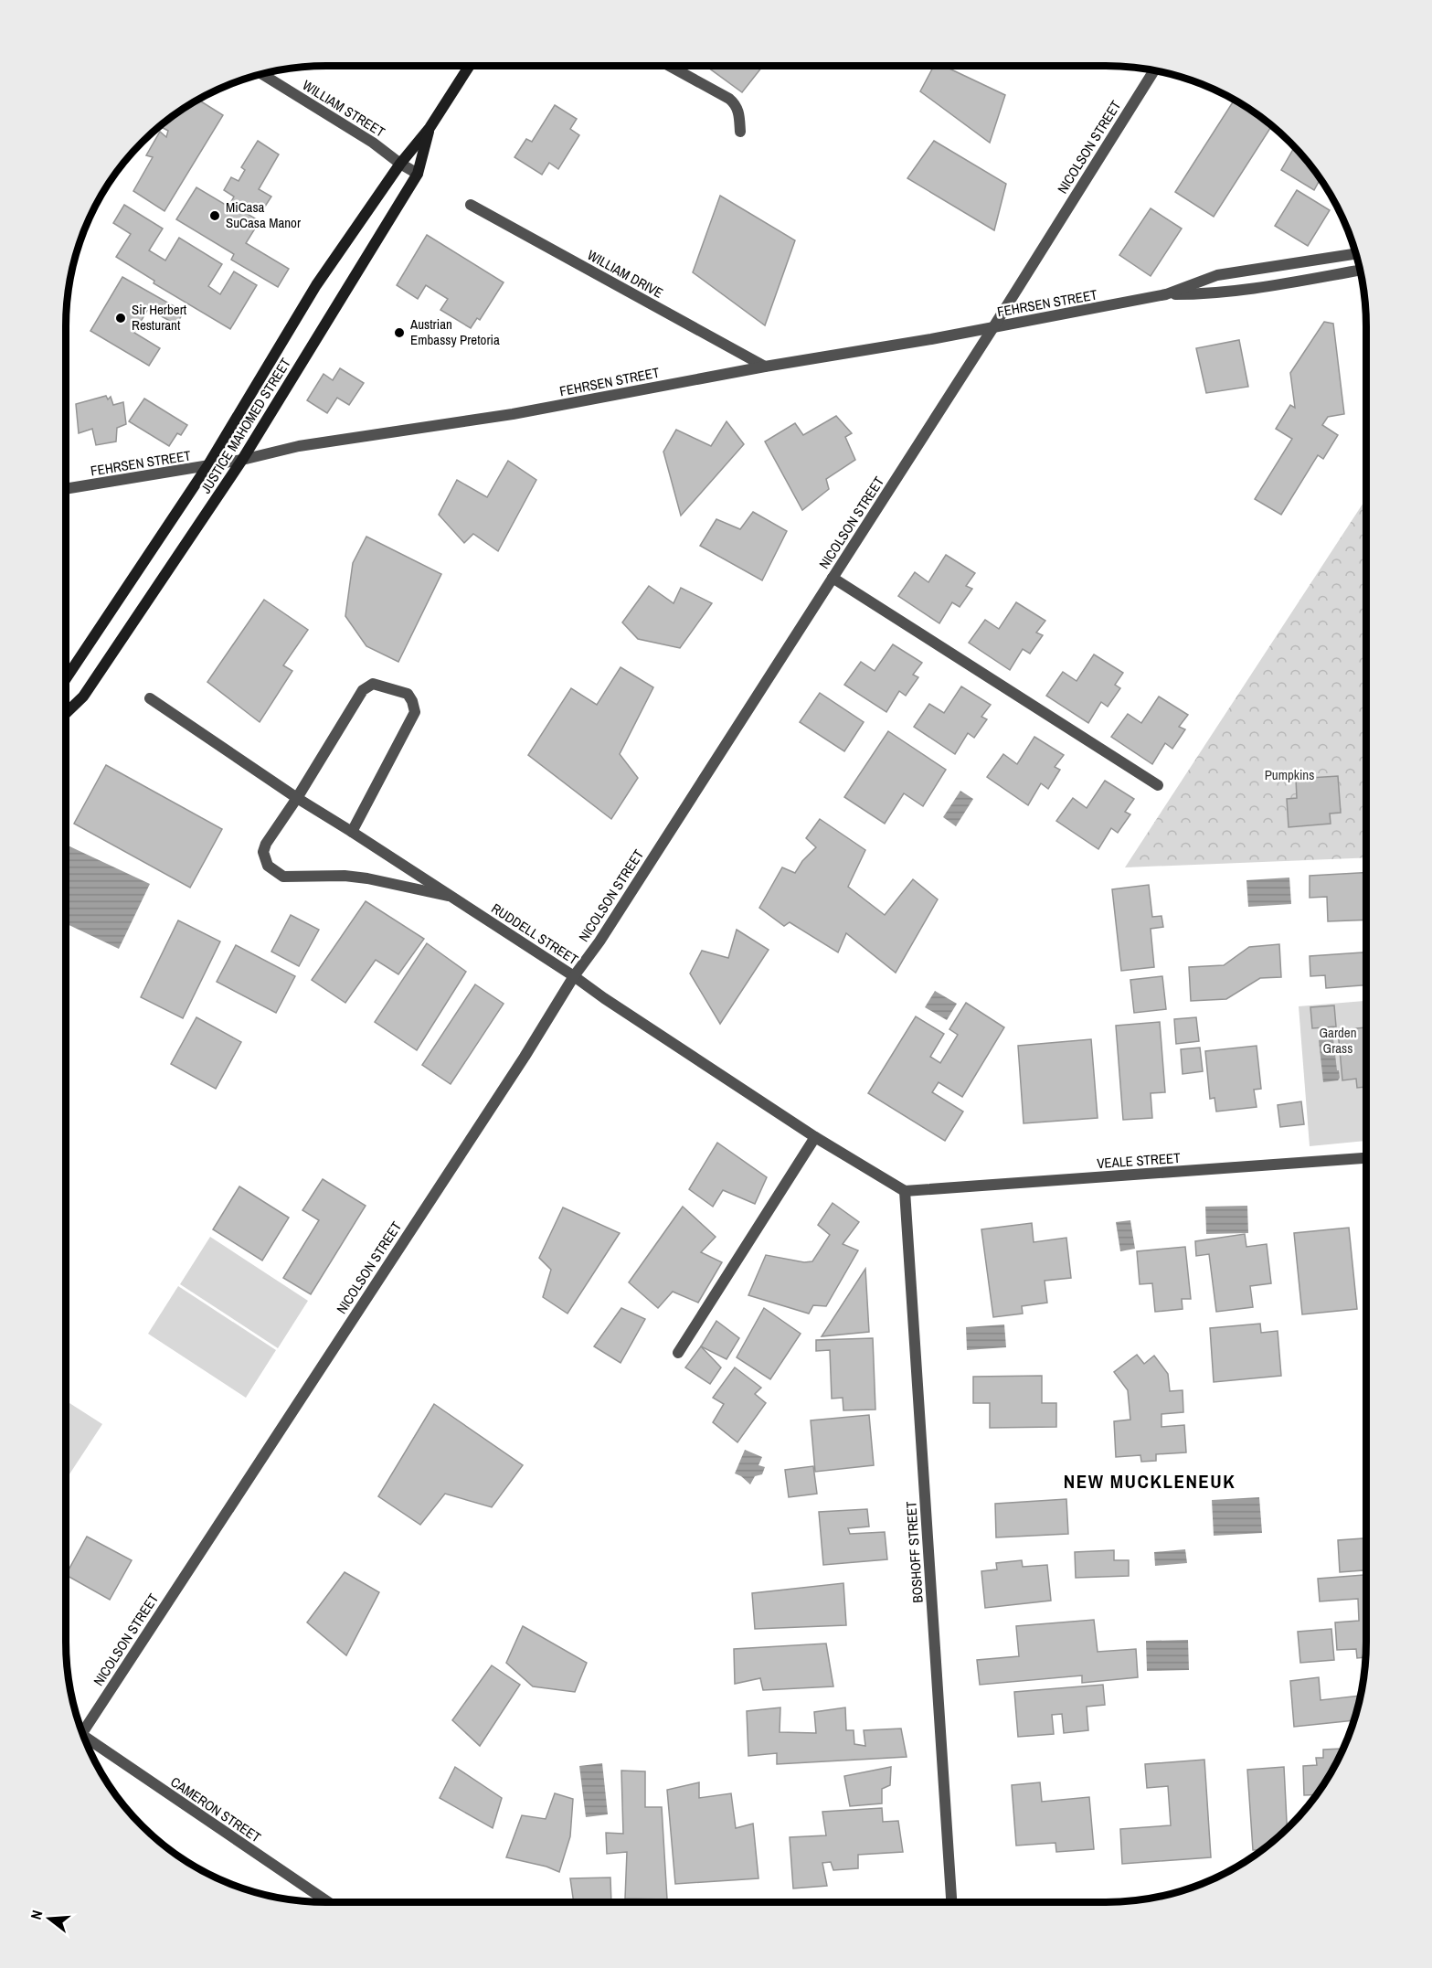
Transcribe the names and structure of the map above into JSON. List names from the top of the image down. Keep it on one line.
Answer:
{"streets":{"main road":["JUSTICE MAHOMED STREET"],"street":["WILLIAM STREET","NICOLSON STREET","WILLIAM DRIVE","FEHRSEN STREET","RUDDELL STREET","VEALE STREET","BOSHOFF STREET","CAMERON STREET"]},"crossings":[["WILLIAM STREET","JUSTICE MAHOMED STREET"],["NICOLSON STREET","FEHRSEN STREET"],["NICOLSON STREET","RUDDELL STREET"],["WILLIAM DRIVE","FEHRSEN STREET"],["FEHRSEN STREET","JUSTICE MAHOMED STREET"],["RUDDELL STREET","VEALE STREET"],["RUDDELL STREET","BOSHOFF STREET"],["VEALE STREET","BOSHOFF STREET"]],"districts":["NEW MUCKLENEUK"],"parks":["Pumpkins","Garden Grass"],"places":["MiCasa SuCasa Manor","Sir Herbert Resturant","Austrian Embassy Pretoria"],"north":"left"}
